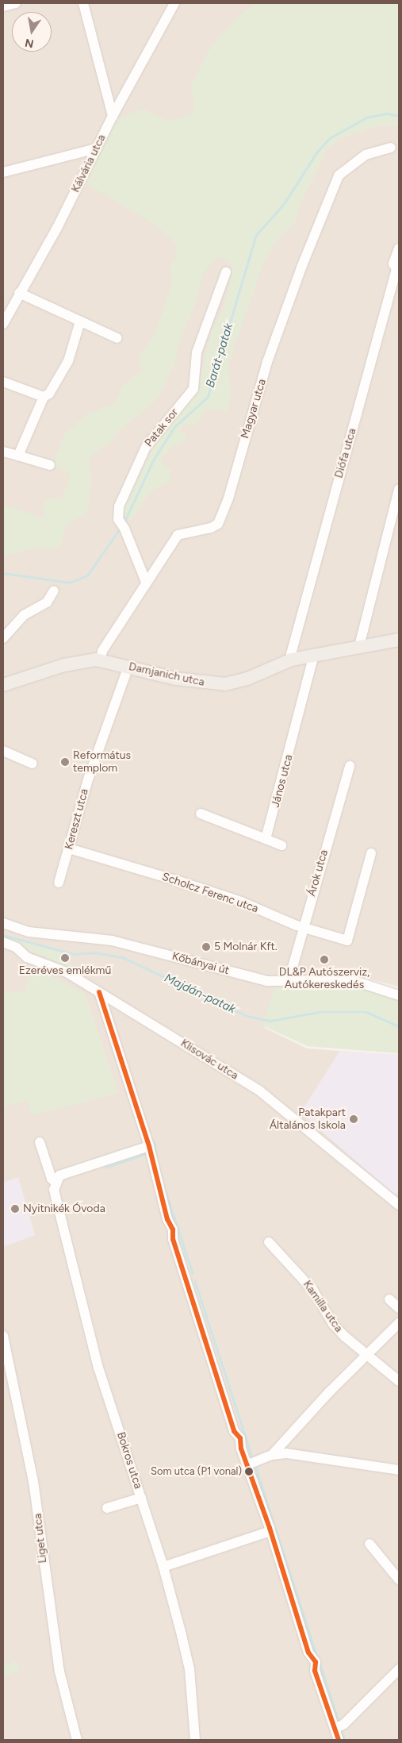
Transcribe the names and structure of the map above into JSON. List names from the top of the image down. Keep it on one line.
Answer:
{"streets":{"main road":["Damjanich utca"],"street":["Kálvária utca","Magyar utca","Patak sor","Diófa utca","János utca","Kereszt utca","Árok utca","Scholcz Ferenc utca","Kőbányai út","Klisovác utca","Kamilla utca","Bokros utca","Liget utca"]},"crossings":[["Magyar utca","Patak sor"],["Magyar utca","Damjanich utca"],["Diófa utca","Damjanich utca"],["Damjanich utca","János utca"],["Damjanich utca","Kereszt utca"],["Kereszt utca","Scholcz Ferenc utca"],["Árok utca","Scholcz Ferenc utca"],["Árok utca","Kőbányai út"]],"water":["Barát-patak","Majdán-patak"],"places":["Református templom","5 Molnár Kft.","Ezeréves emlékmű","DL&P Autószerviz, Autókereskedés","Patakpart Általános Iskola","Nyitnikék Óvoda","Som utca (P1 vonal)"],"north":"bottom"}
